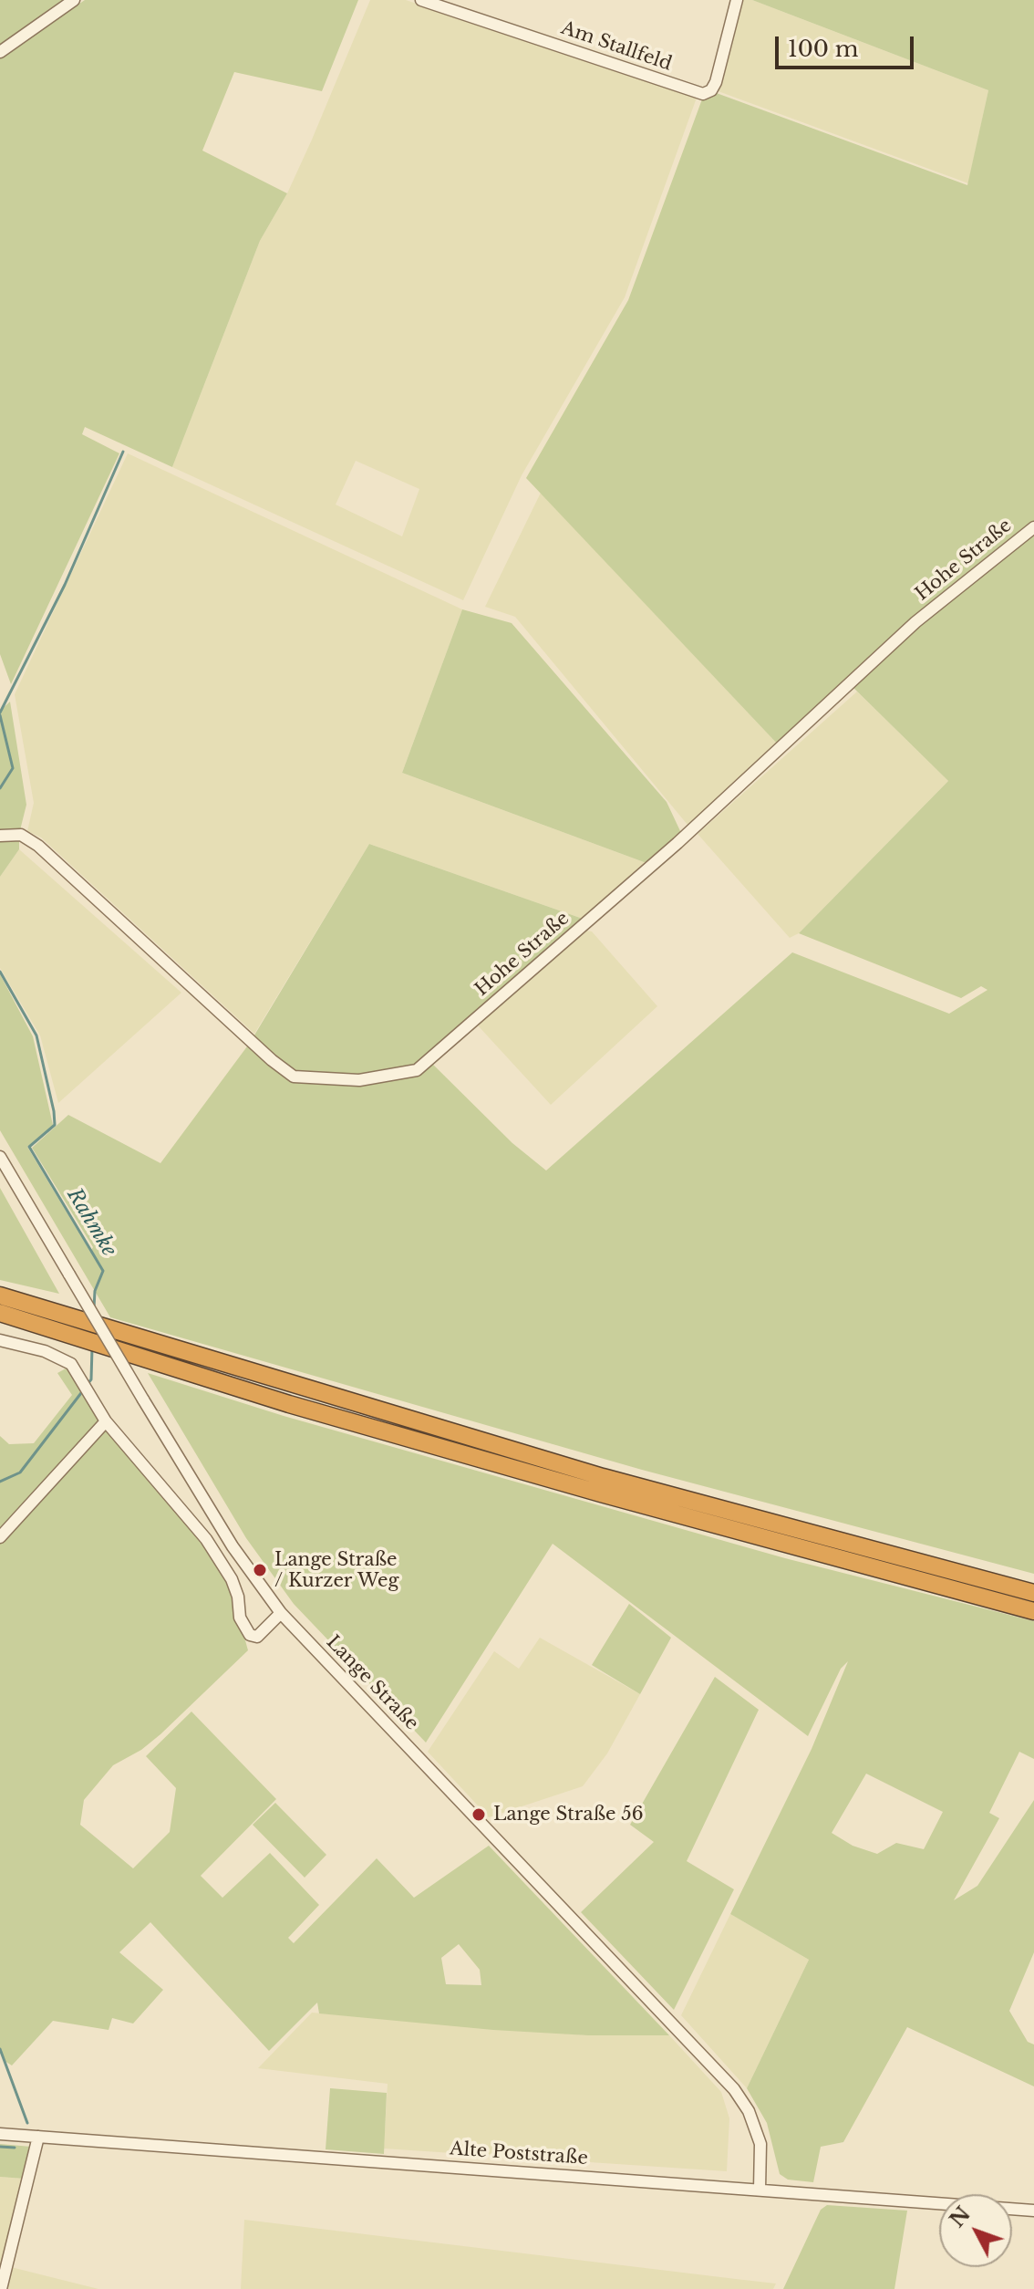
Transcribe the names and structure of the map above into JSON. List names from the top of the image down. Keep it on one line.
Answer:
{"streets":{"street":["Am Stallfeld","Hohe Straße","Lange Straße","Alte Poststraße"]},"crossings":[["Lange Straße","Alte Poststraße"]],"water":["Rahmke"],"places":["Lange Straße / Kurzer Weg","Lange Straße 56"],"scale_bar":"100 m","north":"top left"}
